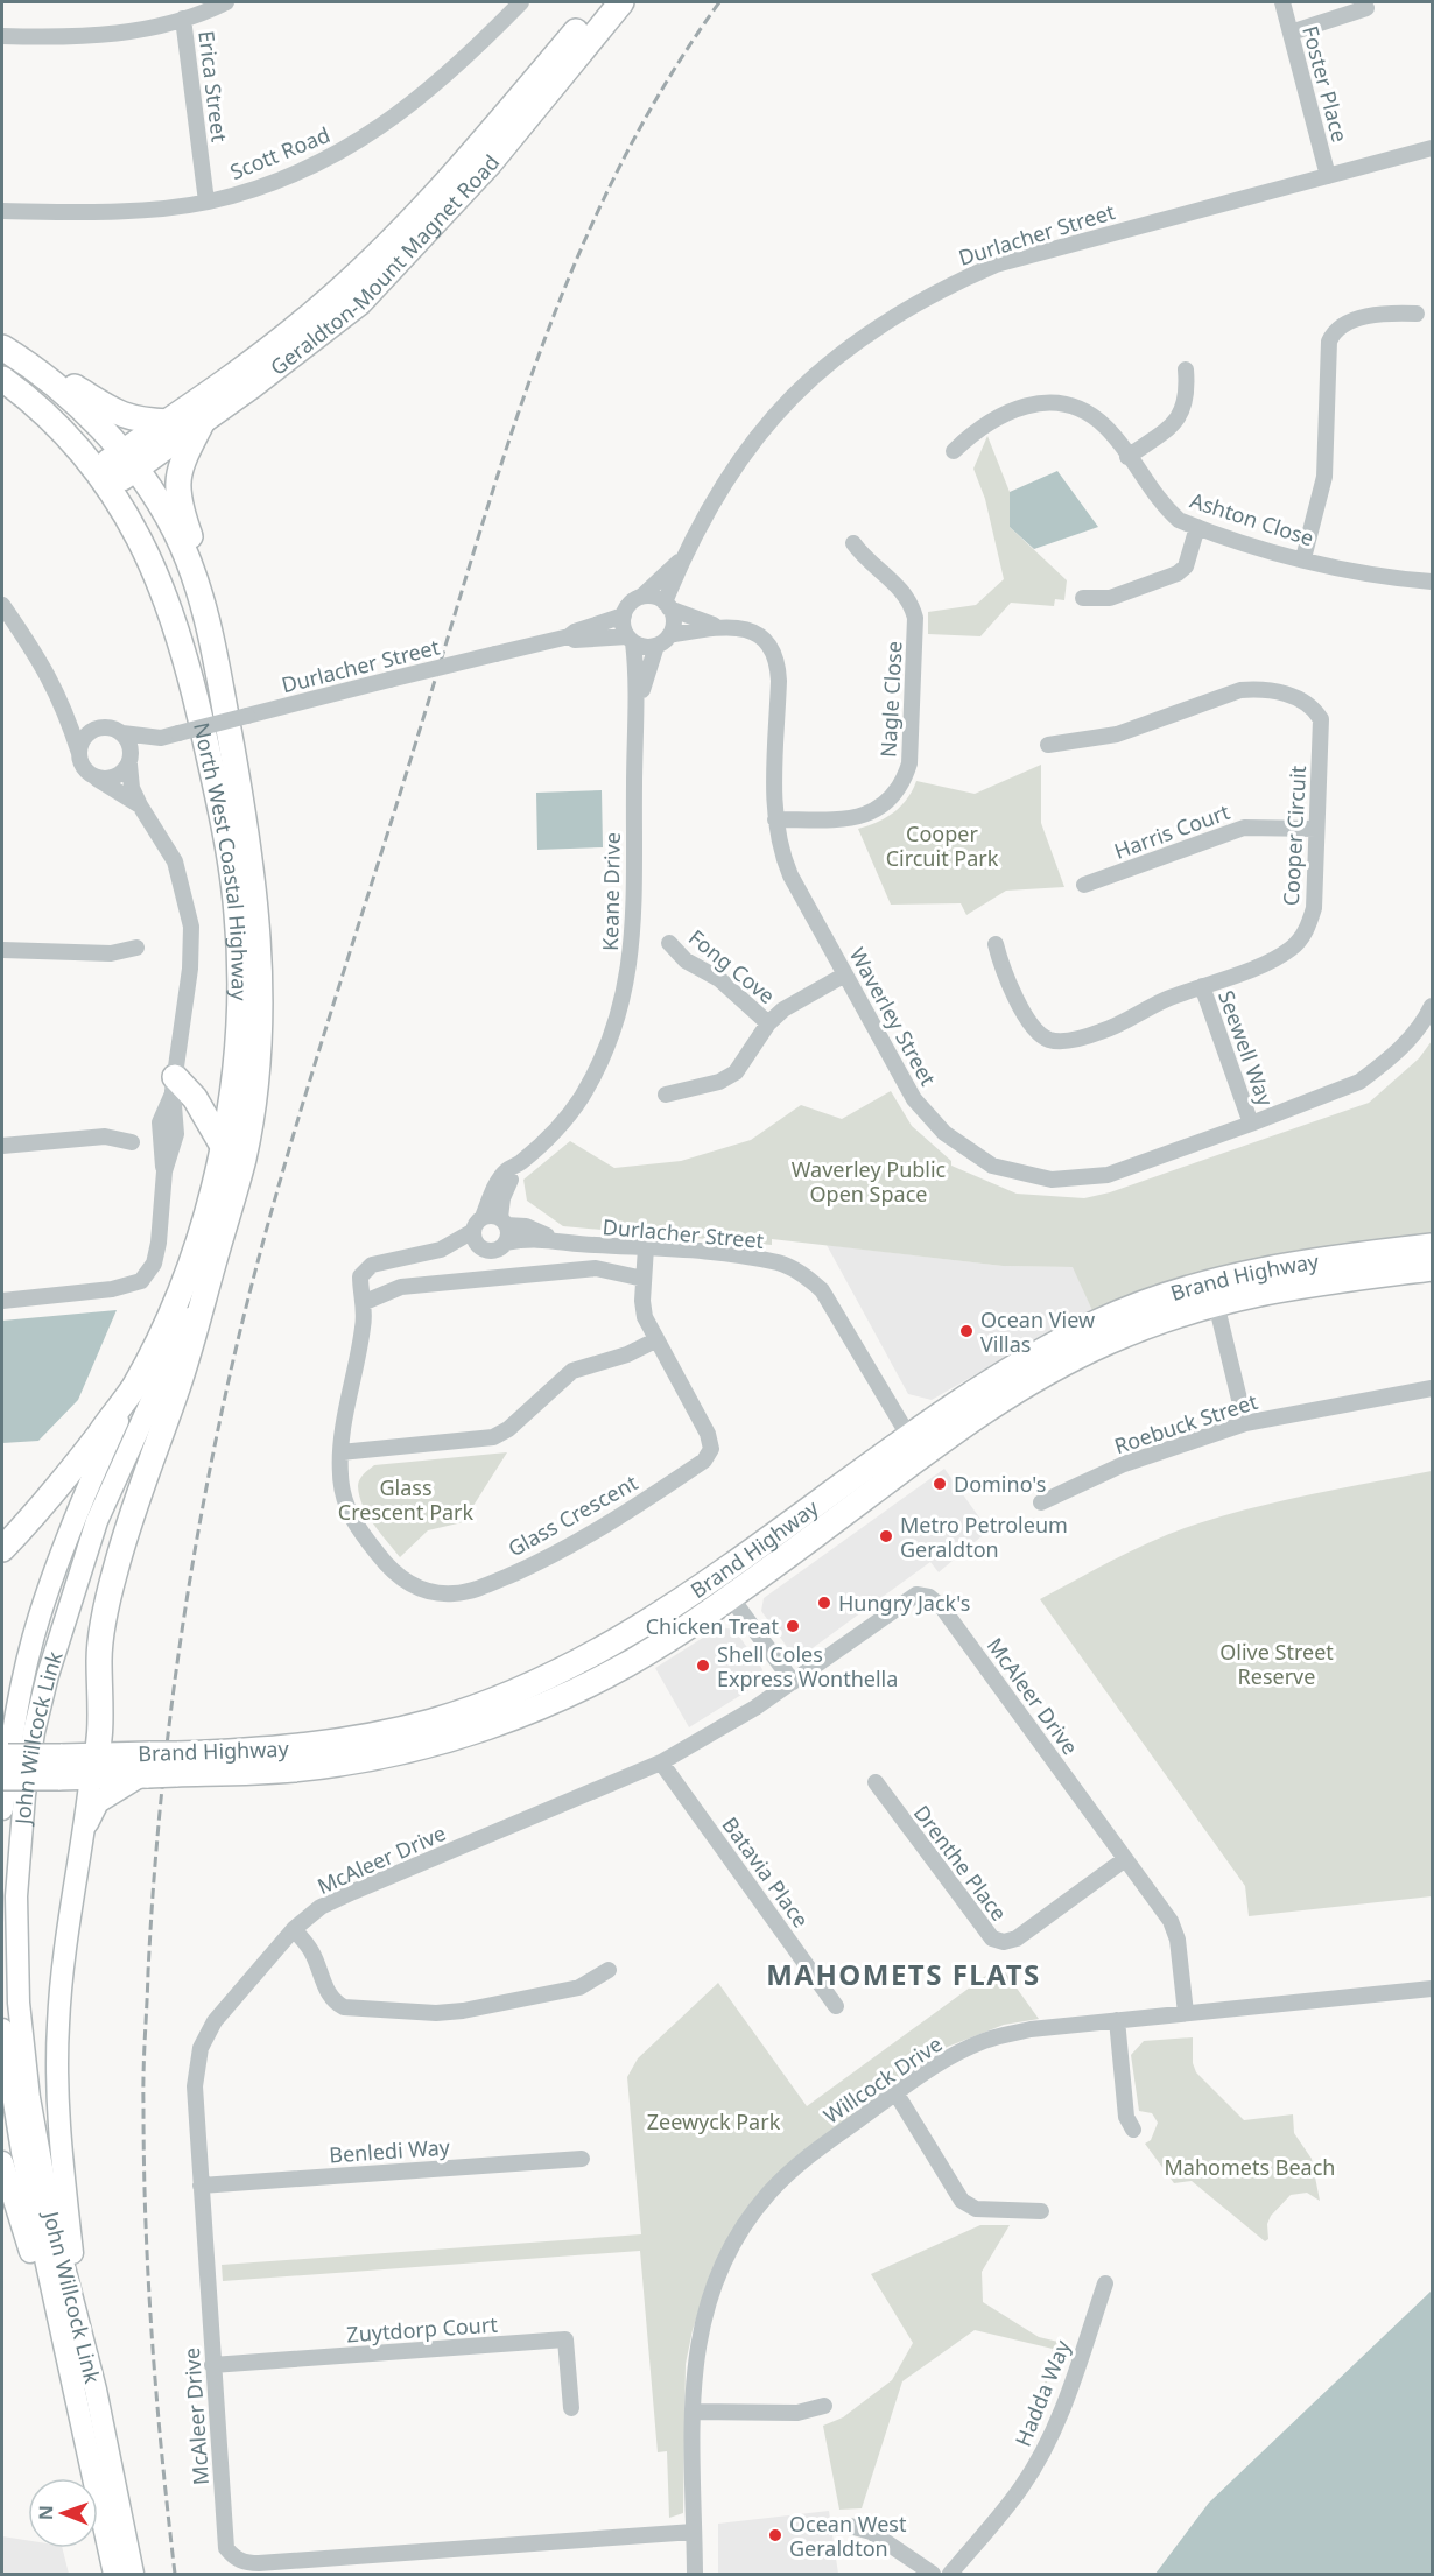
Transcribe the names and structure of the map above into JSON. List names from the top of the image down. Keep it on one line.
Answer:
{"streets":{"highway":["Geraldton-Mount Magnet Road","North West Coastal Highway","Brand Highway"],"main road":["John Willcock Link"],"street":["Foster Place","Erica Street","Scott Road","Durlacher Street","Ashton Close","Nagle Close","Harris Court","Cooper Circuit","Keane Drive","Fong Cove","Waverley Street","Seewell Way","Roebuck Street","Glass Crescent","McAleer Drive","Drenthe Place","Batavia Place","Willcock Drive","Benledi Way","Zuytdorp Court","Hadda Way"]},"crossings":[["Foster Place","Durlacher Street"],["Erica Street","Scott Road"],["Durlacher Street","Keane Drive"],["Durlacher Street","Waverley Street"],["Durlacher Street","Brand Highway"],["Durlacher Street","Glass Crescent"],["Geraldton-Mount Magnet Road","North West Coastal Highway"],["Nagle Close","Waverley Street"],["Harris Court","Cooper Circuit"],["Cooper Circuit","Seewell Way"],["North West Coastal Highway","John Willcock Link"],["Keane Drive","Waverley Street"],["Waverley Street","Seewell Way"],["McAleer Drive","Drenthe Place"],["McAleer Drive","Batavia Place"],["McAleer Drive","Willcock Drive"],["McAleer Drive","Benledi Way"],["McAleer Drive","Zuytdorp Court"]],"districts":["MAHOMETS FLATS"],"parks":["Cooper Circuit Park","Waverley Public Open Space","Glass Crescent Park","Olive Street Reserve","Zeewyck Park","Mahomets Beach"],"places":["Ocean View Villas","Domino's","Metro Petroleum Geraldton","Hungry Jack's","Chicken Treat","Shell Coles Express Wonthella","Ocean West Geraldton"],"north":"left"}
